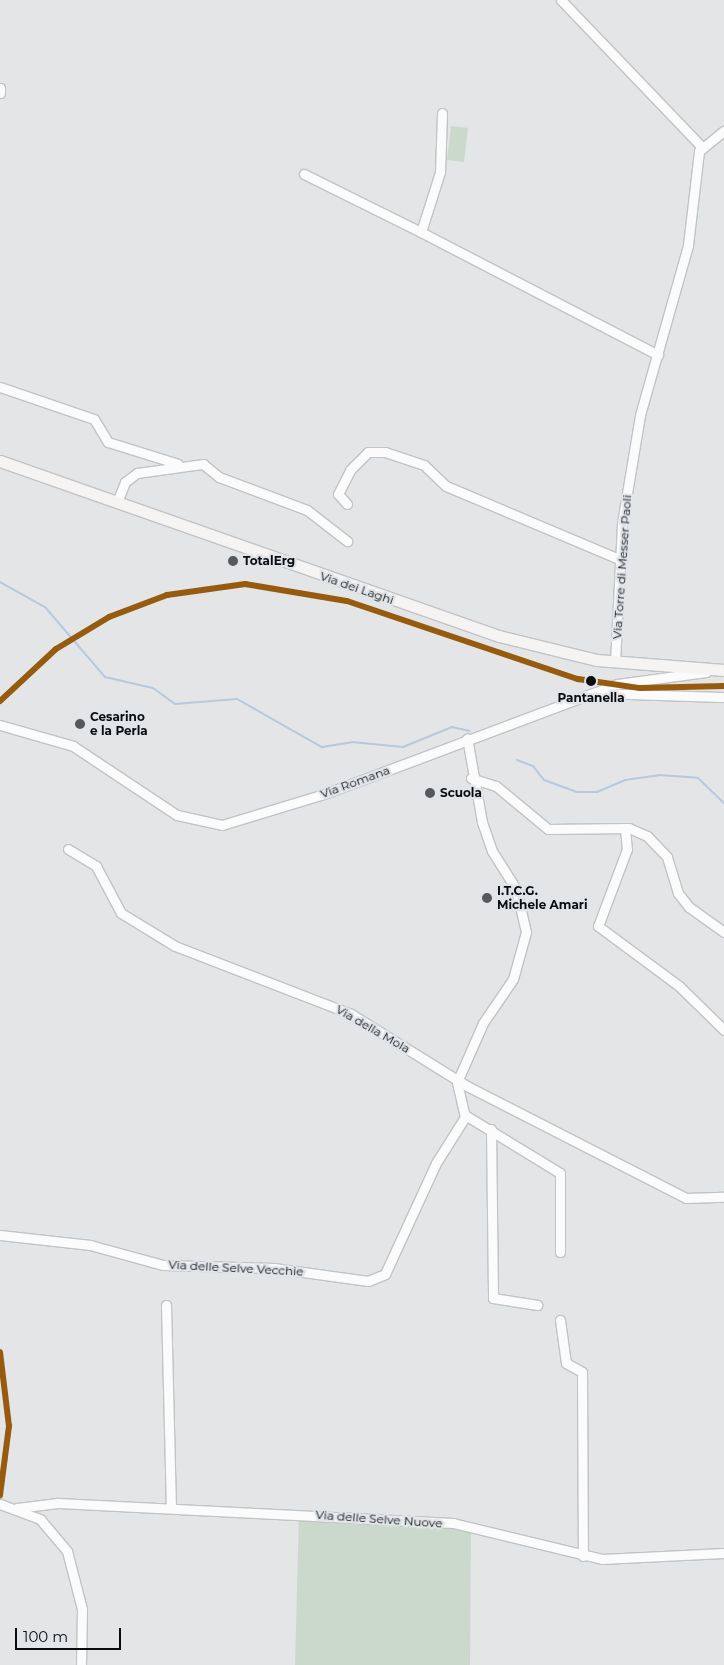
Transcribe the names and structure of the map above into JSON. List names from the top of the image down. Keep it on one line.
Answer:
{"streets":{"main road":["Via dei Laghi"],"street":["Via Torre di Messer Paoli","Via Romana","Via della Mola","Via delle Selve Vecchie","Via delle Selve Nuove"]},"crossings":[["Via Torre di Messer Paoli","Via dei Laghi"],["Via dei Laghi","Via Romana"]],"places":["TotalErg","Pantanella","Cesarino e la Perla","Scuola","I.T.C.G. Michele Amari"],"scale_bar":"100 m"}
